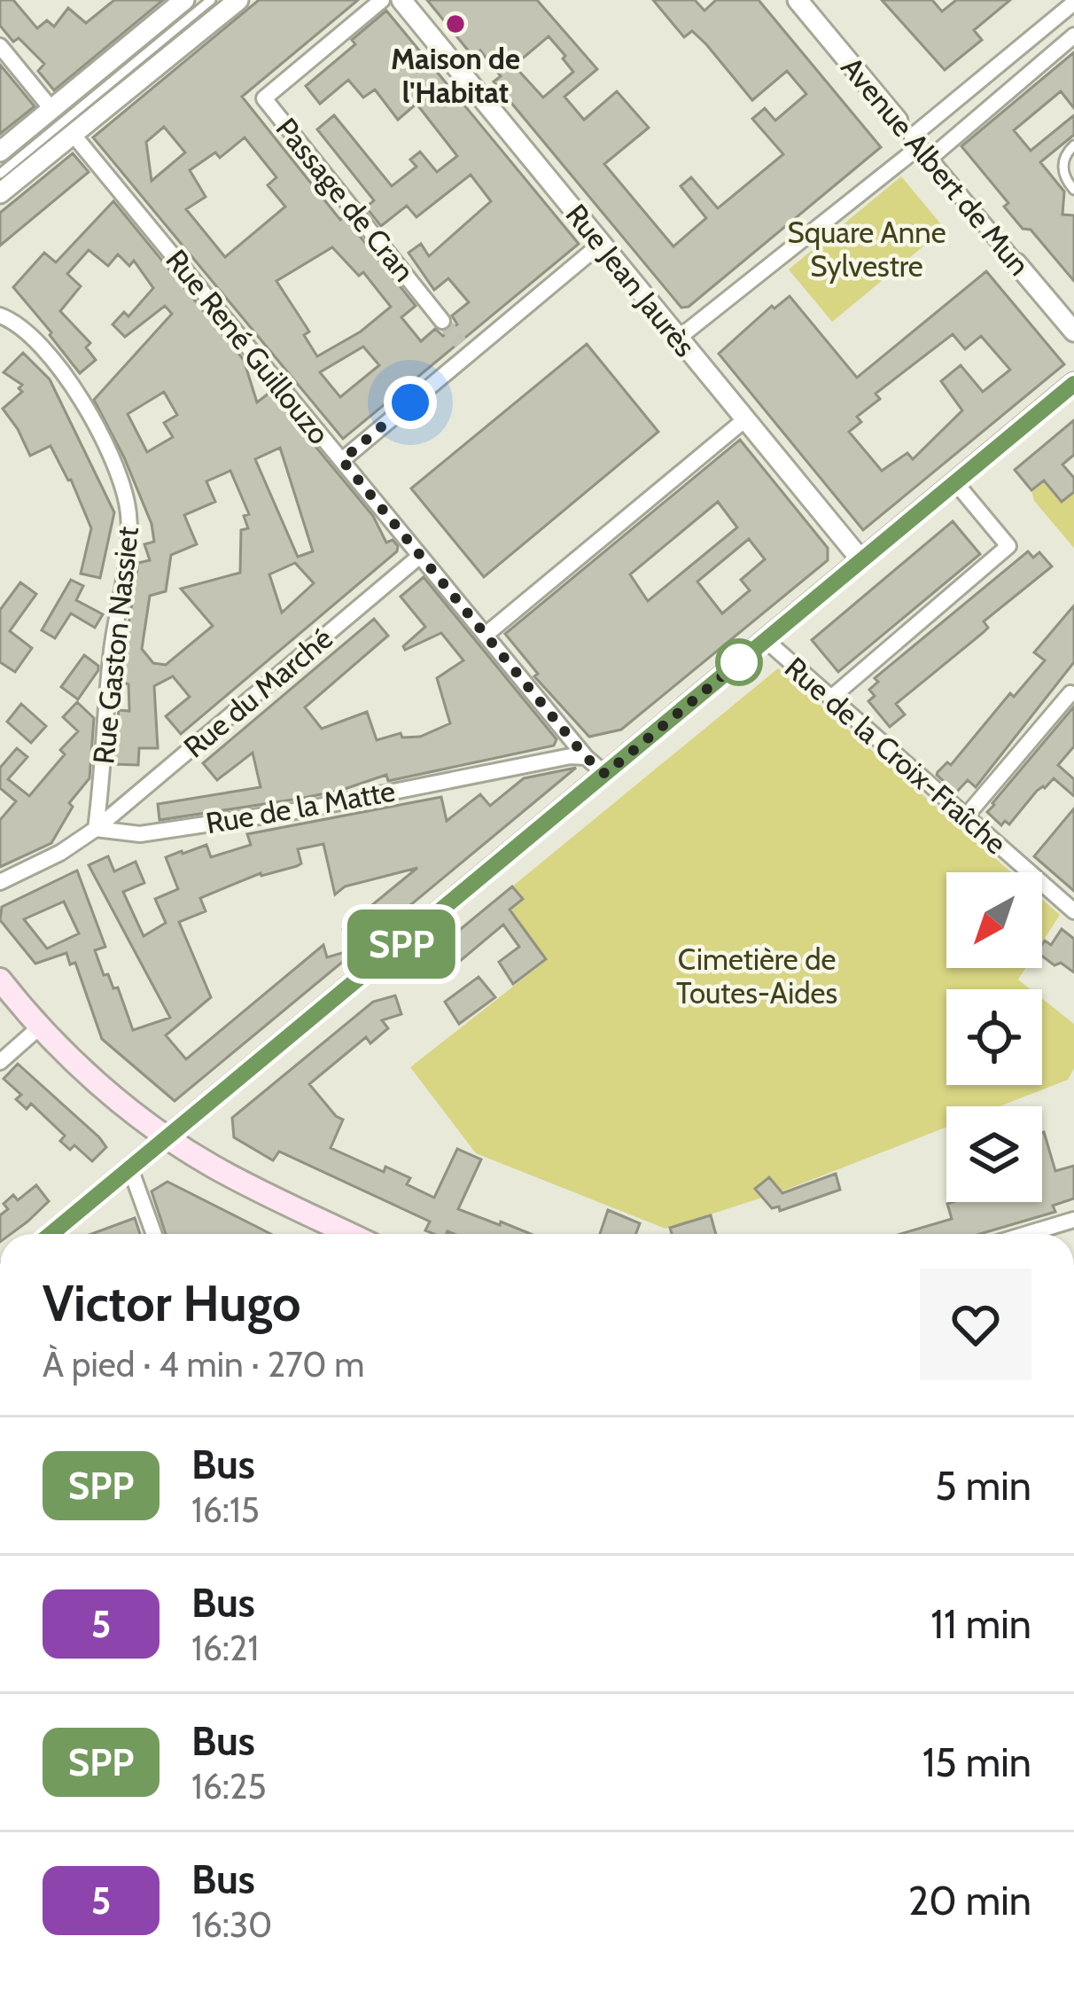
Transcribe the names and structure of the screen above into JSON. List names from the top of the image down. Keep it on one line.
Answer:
{"streets":{"street":["Avenue Albert de Mun","Passage de Cran","Rue Jean Jaurès","Rue René Guillouzo","Rue Gaston Nassiet","Rue du Marché","Rue de la Croix-Fraîche","Rue de la Matte"]},"crossings":[["Rue René Guillouzo","Rue du Marché"],["Rue René Guillouzo","Rue de la Matte"],["Rue Gaston Nassiet","Rue du Marché"],["Rue Gaston Nassiet","Rue de la Matte"],["Rue du Marché","Rue de la Matte"]],"parks":["Square Anne Sylvestre","Cimetière de Toutes-Aides"],"places":["Maison de l'Habitat"],"lines":["bus line SPP"],"north":"bottom left","page":{"on_map":"SPP","heading":["Victor Hugo","À pied · 4 min · 270 m"],"list":[{"mark":"SPP","name":"Bus","note":"16:15","value":"5 min"},{"mark":"5","name":"Bus","note":"16:21","value":"11 min"},{"mark":"SPP","name":"Bus","note":"16:25","value":"15 min"},{"mark":"5","name":"Bus","note":"16:30","value":"20 min"}]}}
